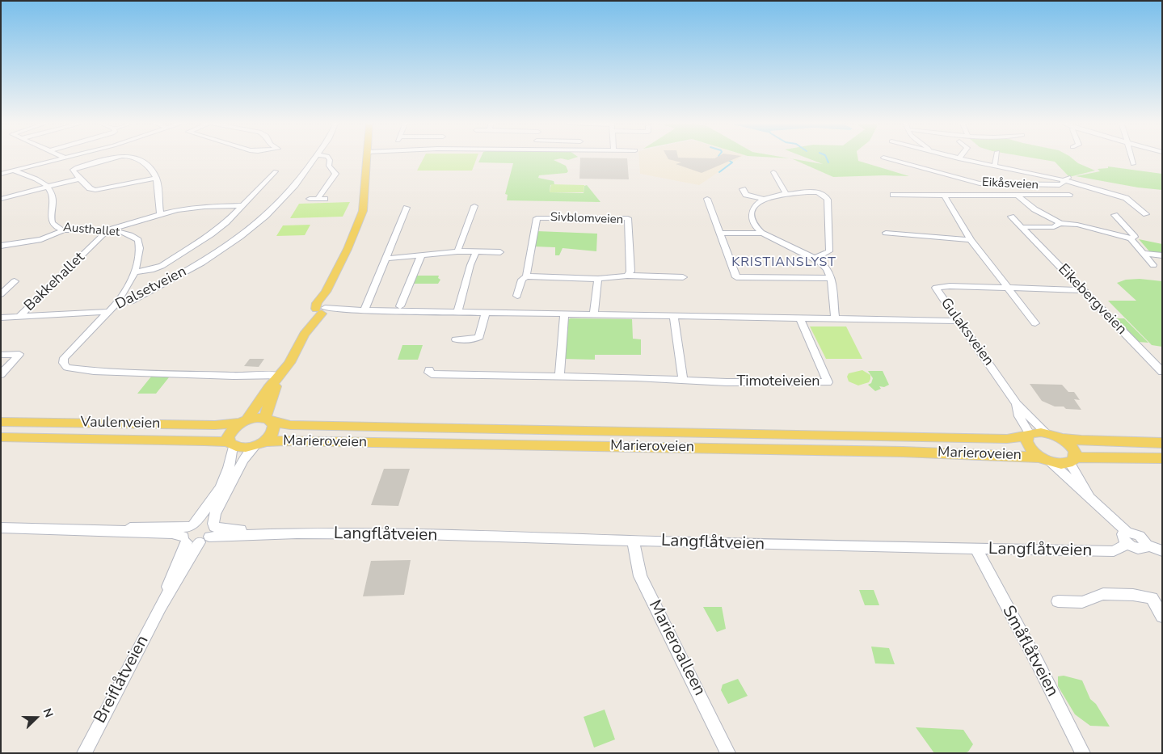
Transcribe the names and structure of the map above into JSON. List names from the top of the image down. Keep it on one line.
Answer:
{"streets":{"main road":["Vaulenveien","Marieroveien"],"street":["Eikåsveien","Sivblomveien","Austhallet","Bakkehallet","Dalsetveien","Eikebergveien","Gulaksveien","Timoteiveien","Langflåtveien","Marieroalleen","Småflåtveien","Breiflåtveien"]},"crossings":[["Austhallet","Bakkehallet"],["Austhallet","Dalsetveien"],["Eikebergveien","Gulaksveien"],["Gulaksveien","Marieroveien"],["Vaulenveien","Marieroveien"],["Vaulenveien","Breiflåtveien"],["Marieroveien","Breiflåtveien"],["Langflåtveien","Marieroalleen"],["Langflåtveien","Småflåtveien"],["Langflåtveien","Breiflåtveien"]],"districts":["KRISTIANSLYST"],"north":"right"}
